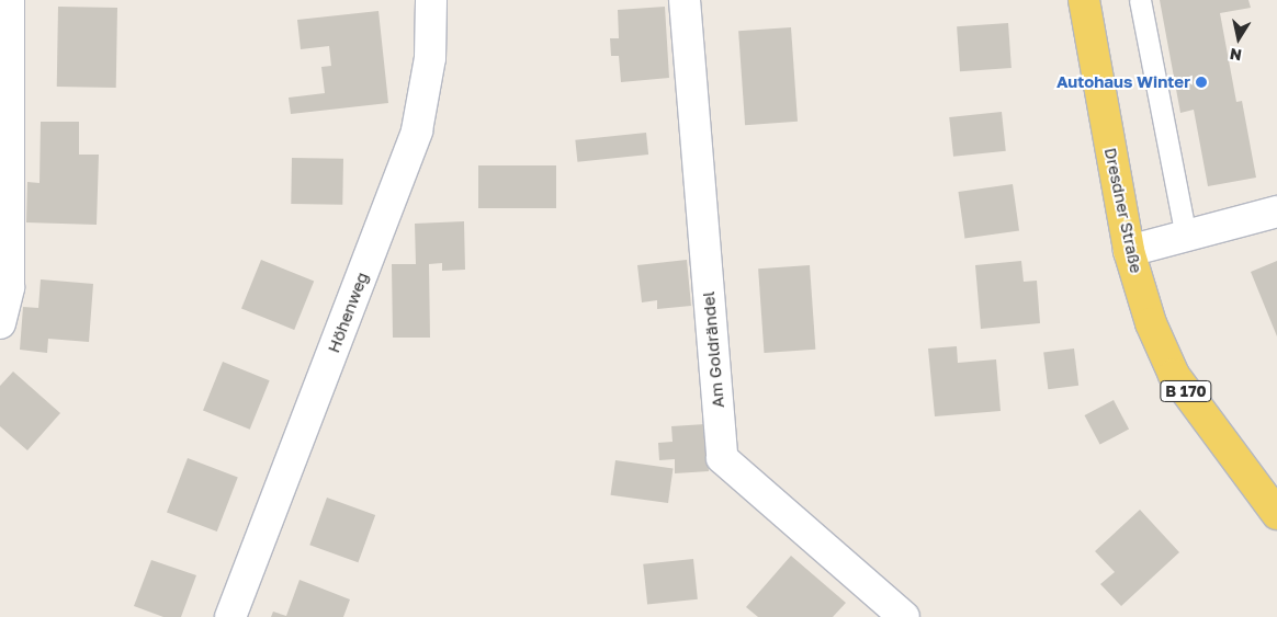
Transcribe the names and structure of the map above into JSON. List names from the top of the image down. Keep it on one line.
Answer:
{"streets":{"main road":["Dresdner Straße","B 170"],"street":["Höhenweg","Am Goldrändel"]},"places":["Autohaus Winter"],"north":"bottom"}
